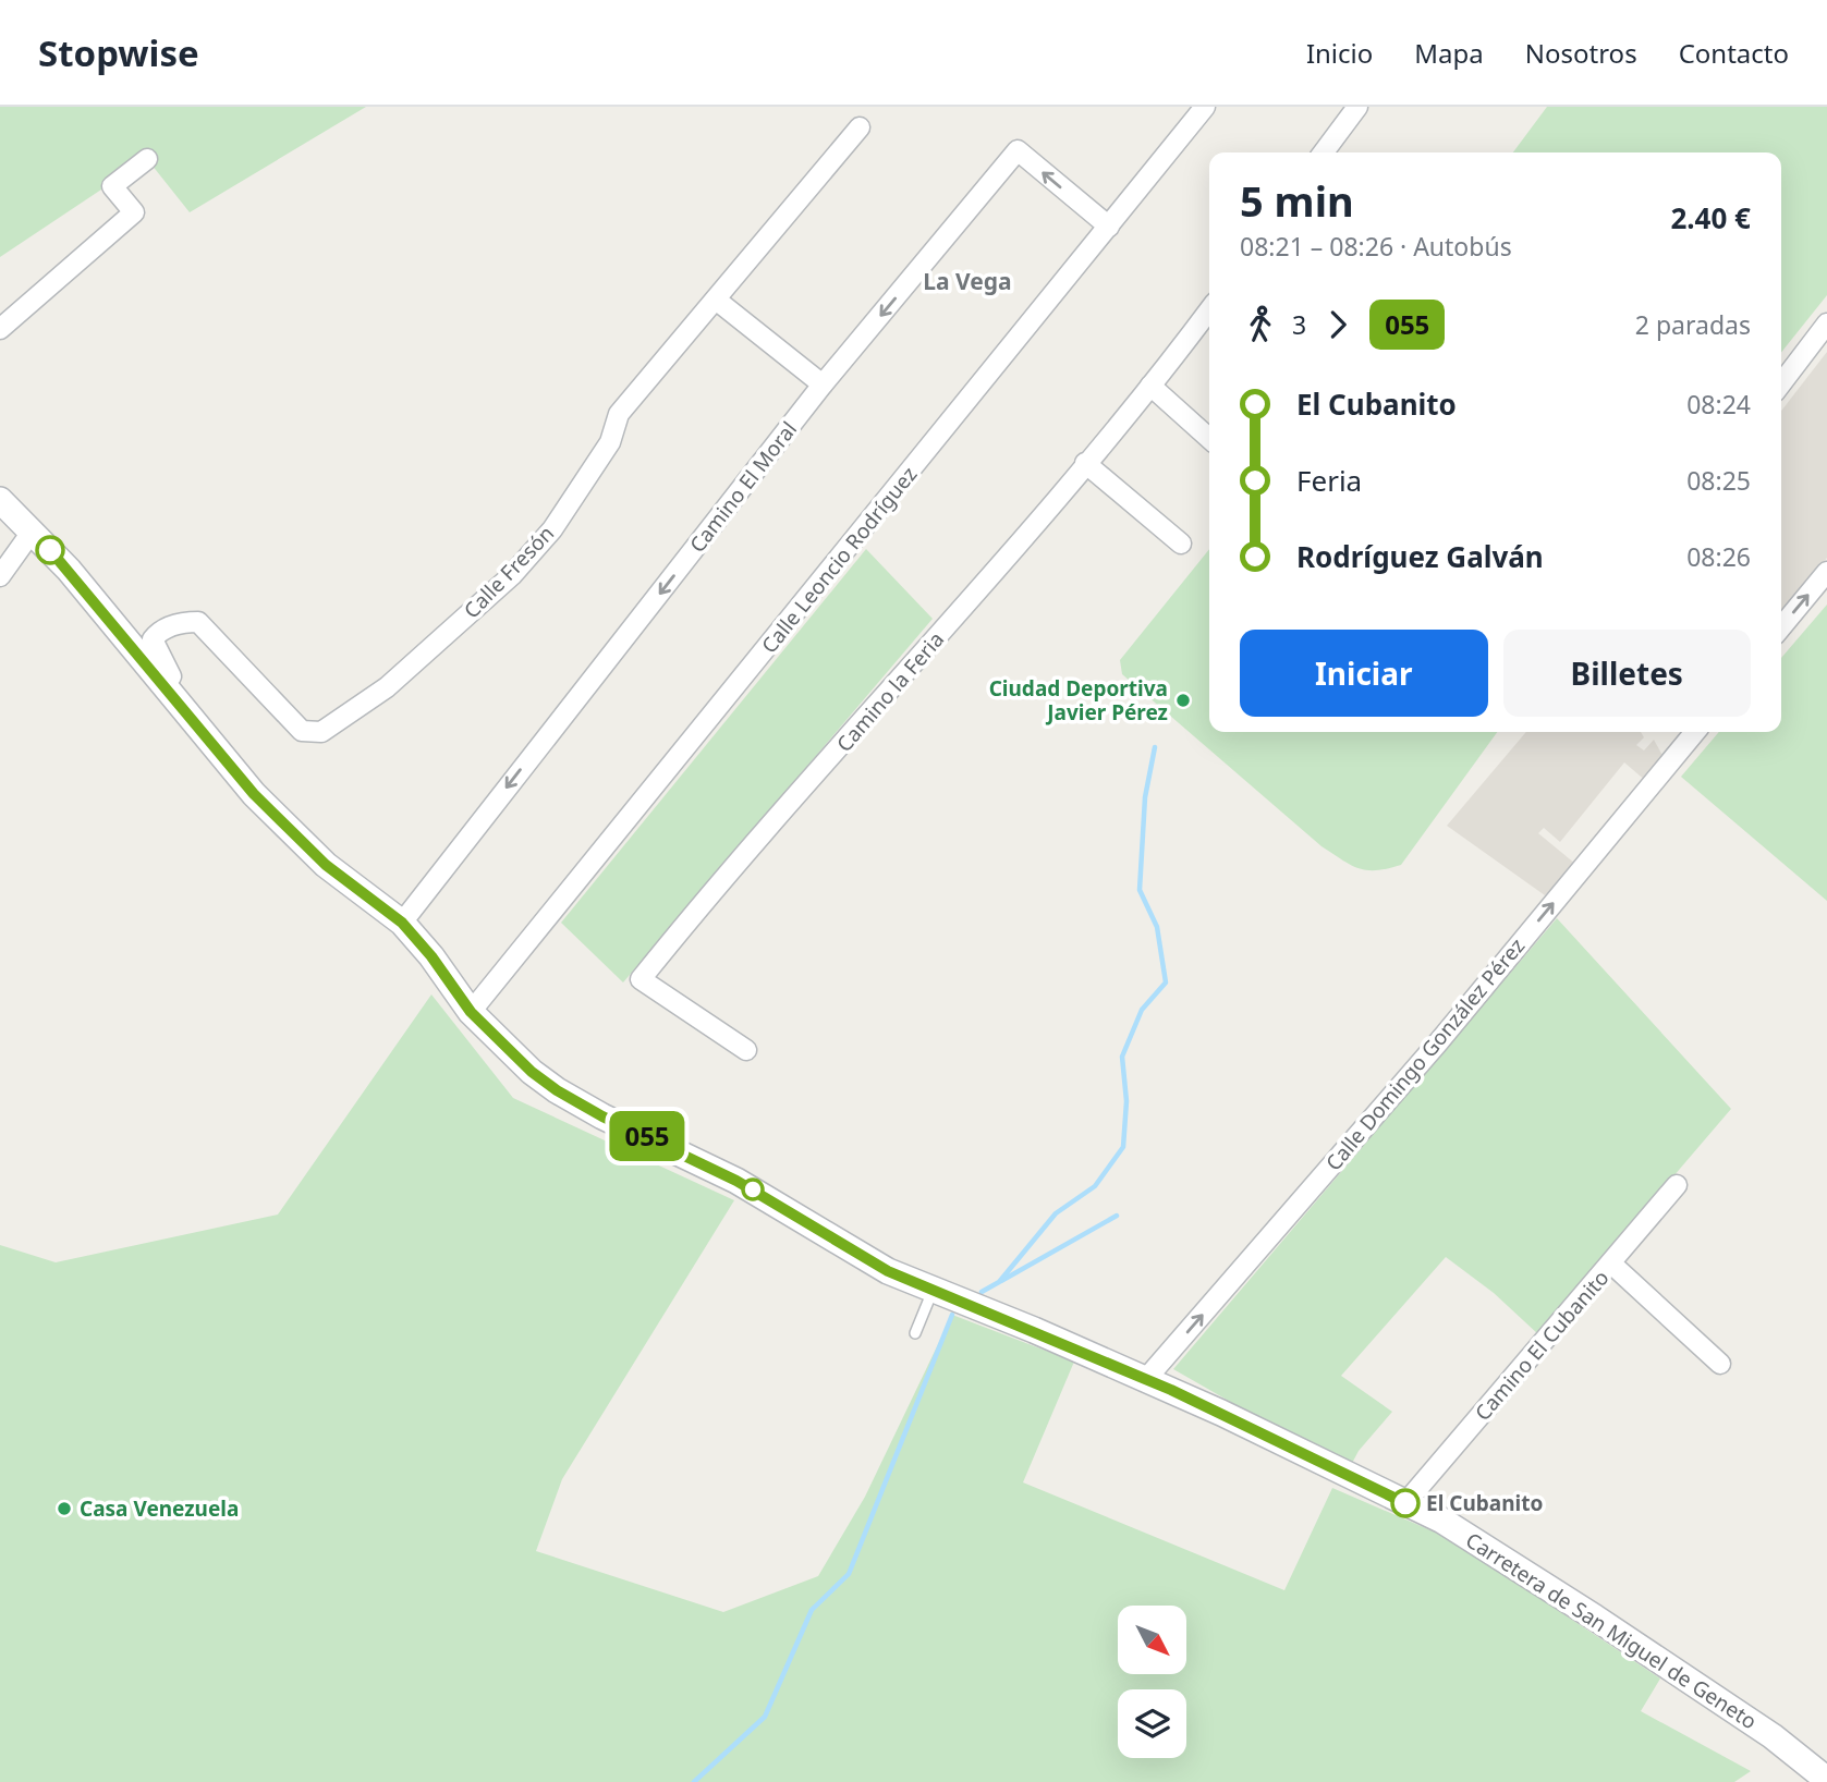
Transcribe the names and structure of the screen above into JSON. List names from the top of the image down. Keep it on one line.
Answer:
{"streets":{"main road":["Carretera de San Miguel de Geneto"],"street":["Camino El Moral","Calle Leoncio Rodríguez","Calle Fresón","Camino la Feria","Calle Domingo González Pérez","Camino El Cubanito"]},"crossings":[["Camino El Moral","Calle Leoncio Rodríguez"],["Camino El Moral","Carretera de San Miguel de Geneto"],["Calle Leoncio Rodríguez","Carretera de San Miguel de Geneto"],["Calle Fresón","Carretera de San Miguel de Geneto"],["Calle Domingo González Pérez","Carretera de San Miguel de Geneto"],["Camino El Cubanito","Carretera de San Miguel de Geneto"]],"one_way":["Camino El Moral","Calle Domingo González Pérez"],"districts":["La Vega"],"places":["Ciudad Deportiva Javier Pérez","El Cubanito","Casa Venezuela"],"lines":["bus line 055"],"north":"bottom right","page":{"header":"Stopwise","nav":["Inicio","Mapa","Nosotros","Contacto"],"on_map":"055","heading":["5 min","08:21 – 08:26 · Autobús","2.40 €"],"legs":["3","055","2 paradas"],"list":[{"name":"El Cubanito","value":"08:24"},{"name":"Feria","value":"08:25"},{"name":"Rodríguez Galván","value":"08:26"}],"buttons":["Iniciar","Billetes"]}}
